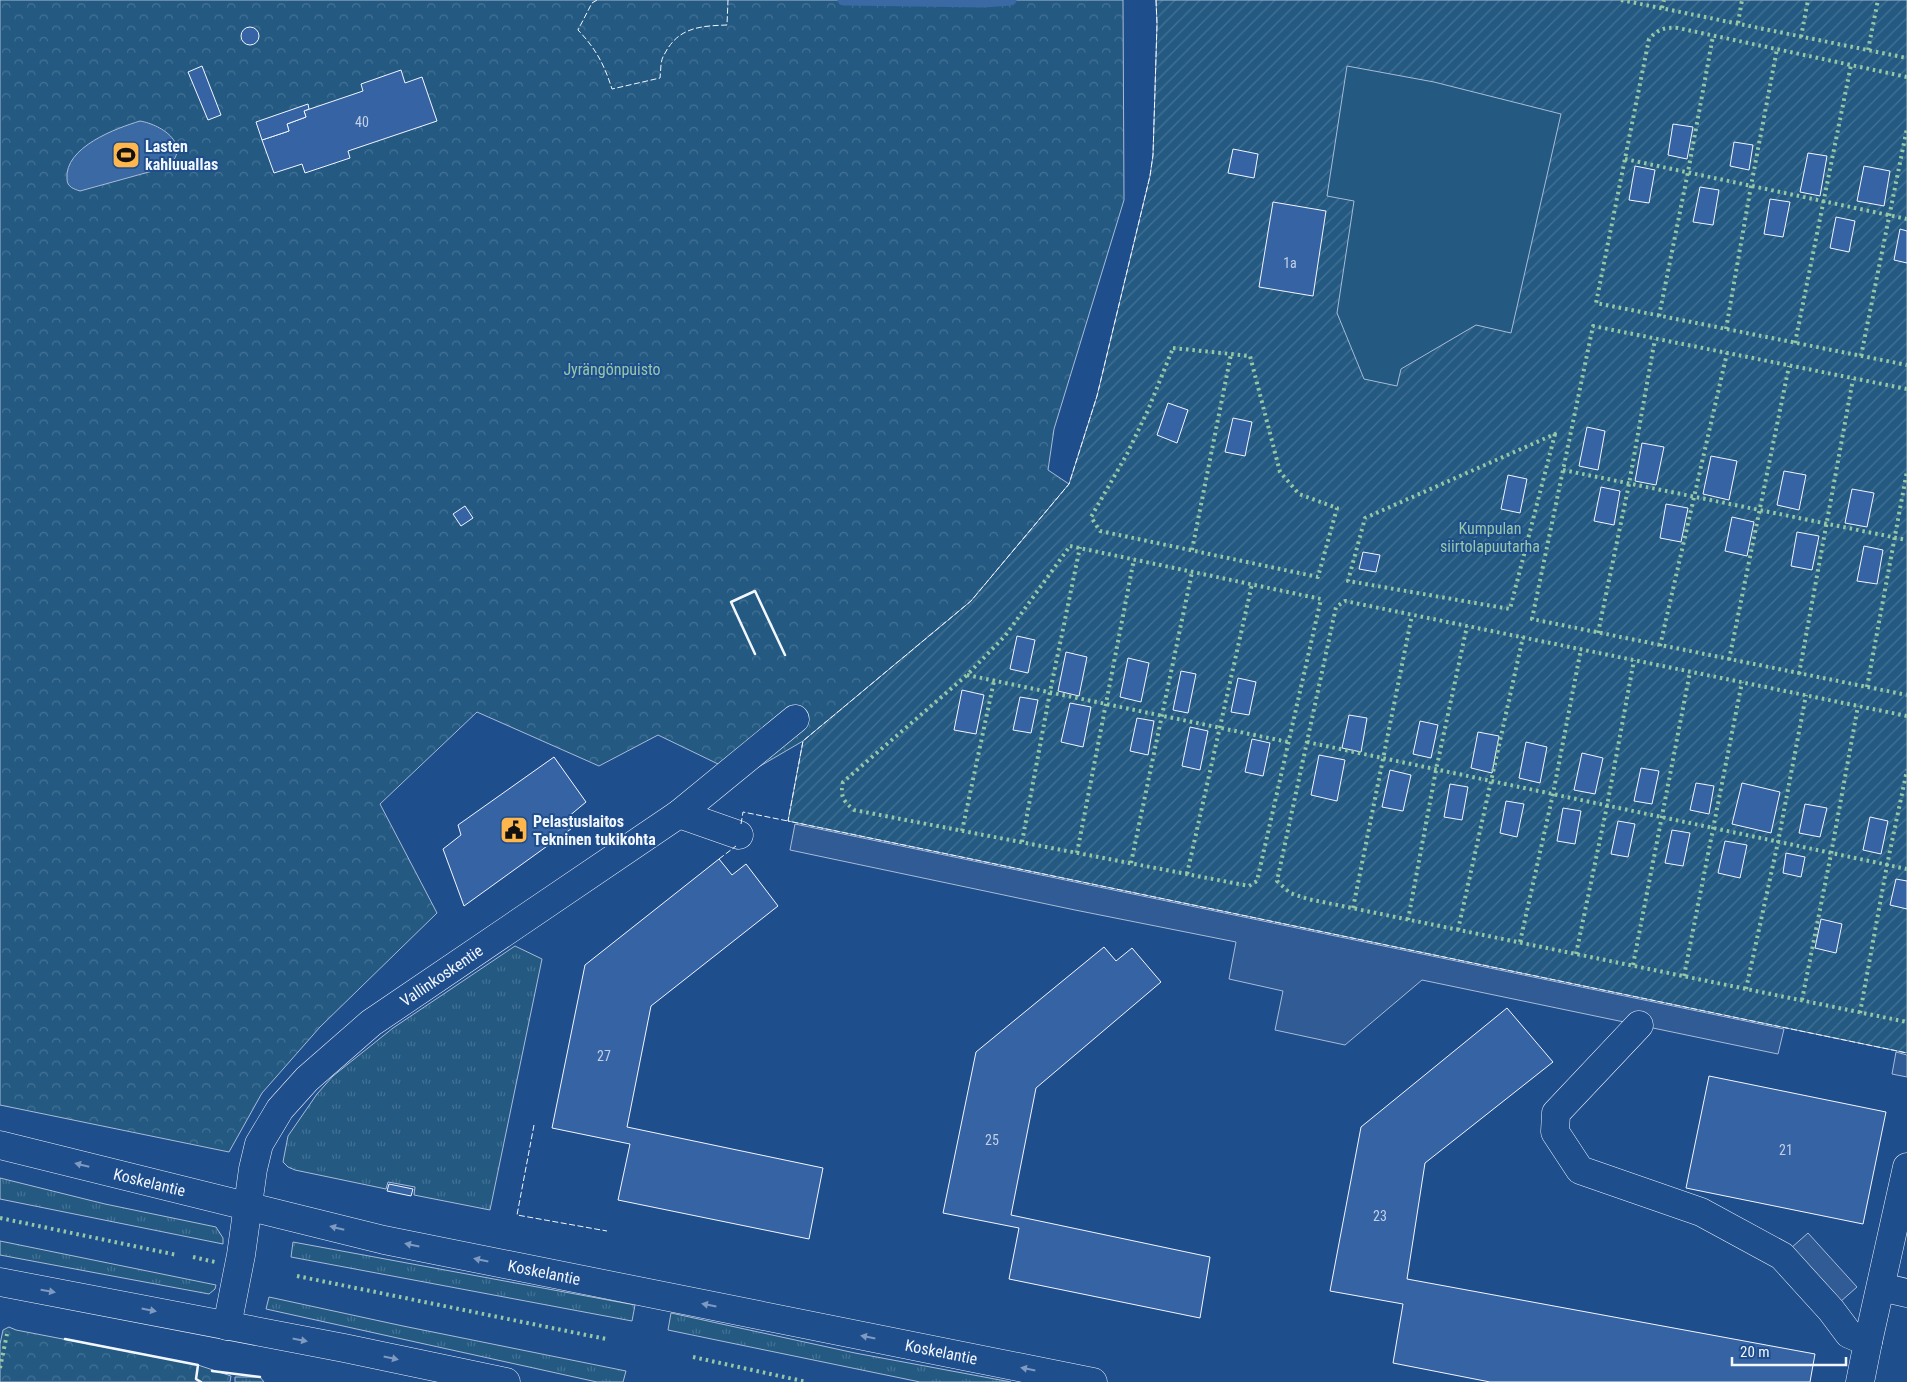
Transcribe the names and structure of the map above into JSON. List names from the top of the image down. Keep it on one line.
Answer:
{"streets":{"main road":["Vallinkoskentie","Koskelantie"]},"crossings":[["Vallinkoskentie","Koskelantie"]],"parks":["Jyrängönpuisto","Kumpulan siirtolapuutarha"],"places":{"sports":["Lasten kahluuallas"],"public building":["Pelastuslaitos Tekninen tukikohta"]},"house_numbers":["40","1a","27","25","21","23"],"scale_bar":"20 m"}
